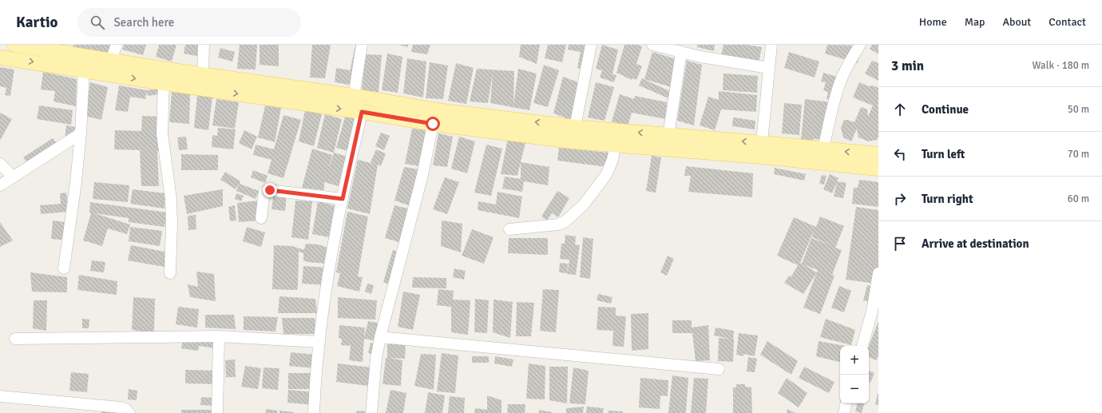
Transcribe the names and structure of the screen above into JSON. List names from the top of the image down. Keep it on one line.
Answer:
{"page":{"header":"Kartio","search":"Search here","nav":["Home","Map","About","Contact"],"heading":["3 min","Walk · 180 m"],"list":[["Continue","50 m"],["Turn left","70 m"],["Turn right","60 m"],"Arrive at destination"],"map_buttons":["+","−"]}}
